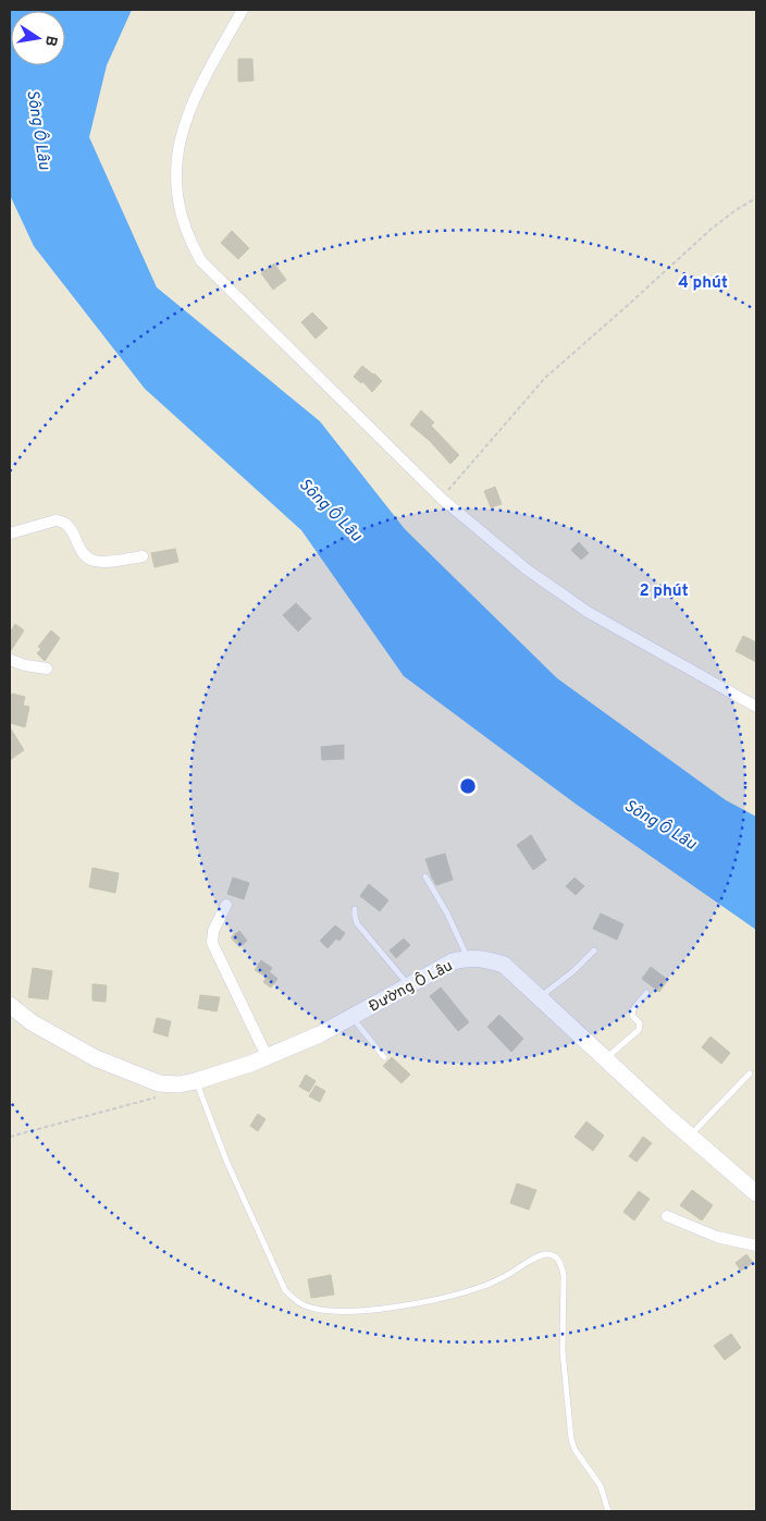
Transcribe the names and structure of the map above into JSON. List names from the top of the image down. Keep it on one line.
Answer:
{"streets":{"main road":["Đường Ô Lâu"]},"water":["Sông Ô Lâu"],"north":"right","rings":["4 phút","2 phút"]}
